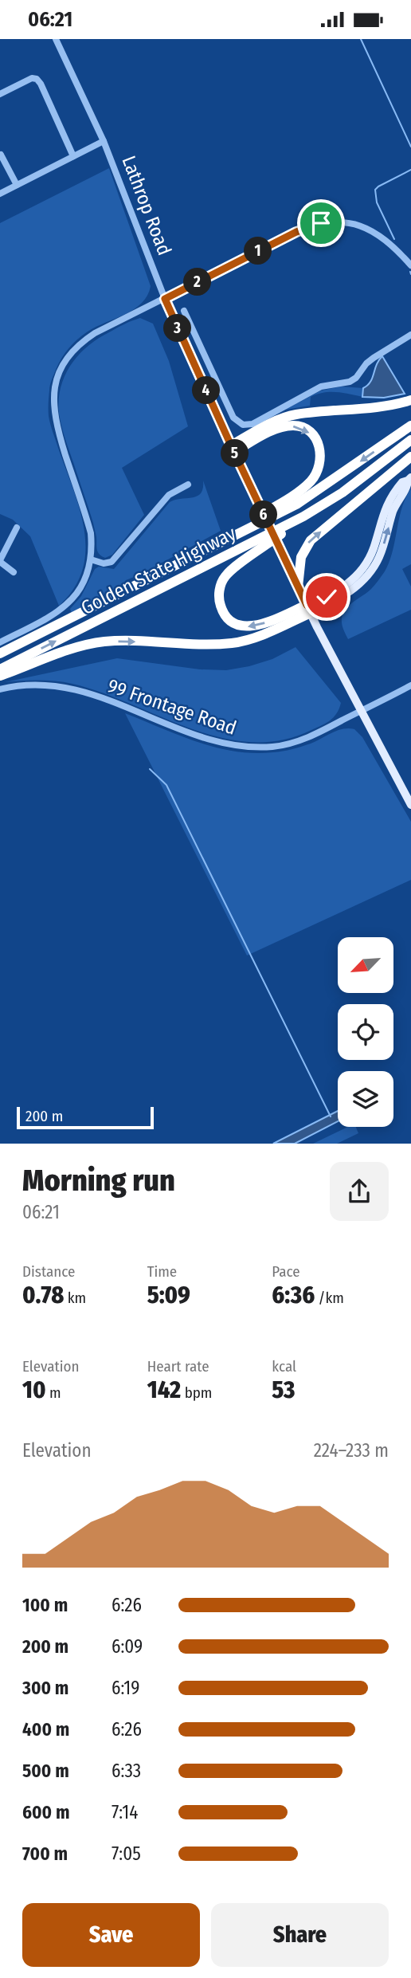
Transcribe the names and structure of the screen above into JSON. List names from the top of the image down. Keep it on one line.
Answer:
{"streets":{"highway":["Golden State Highway"],"main road":["Lathrop Road"],"street":["99 Frontage Road"]},"crossings":[["Lathrop Road","99 Frontage Road"]],"scale_bar":"200 m","north":"bottom left","page":{"status":"06:21","pins":["1","2","3","4","5","6"],"scale":"200 m","heading":["Morning run","06:21"],"stats":[["Distance","0.78 km"],["Time","5:09"],["Pace","6:36 /km"],["Elevation","10 m"],["Heart rate","142 bpm"],["kcal","53"]],"chart":["Elevation","224–233 m"],"list":[{"name":"100 m","note":"6:26"},{"name":"200 m","note":"6:09"},{"name":"300 m","note":"6:19"},{"name":"400 m","note":"6:26"},{"name":"500 m","note":"6:33"},{"name":"600 m","note":"7:14"},{"name":"700 m","note":"7:05"}],"buttons":["Save","Share"]}}
